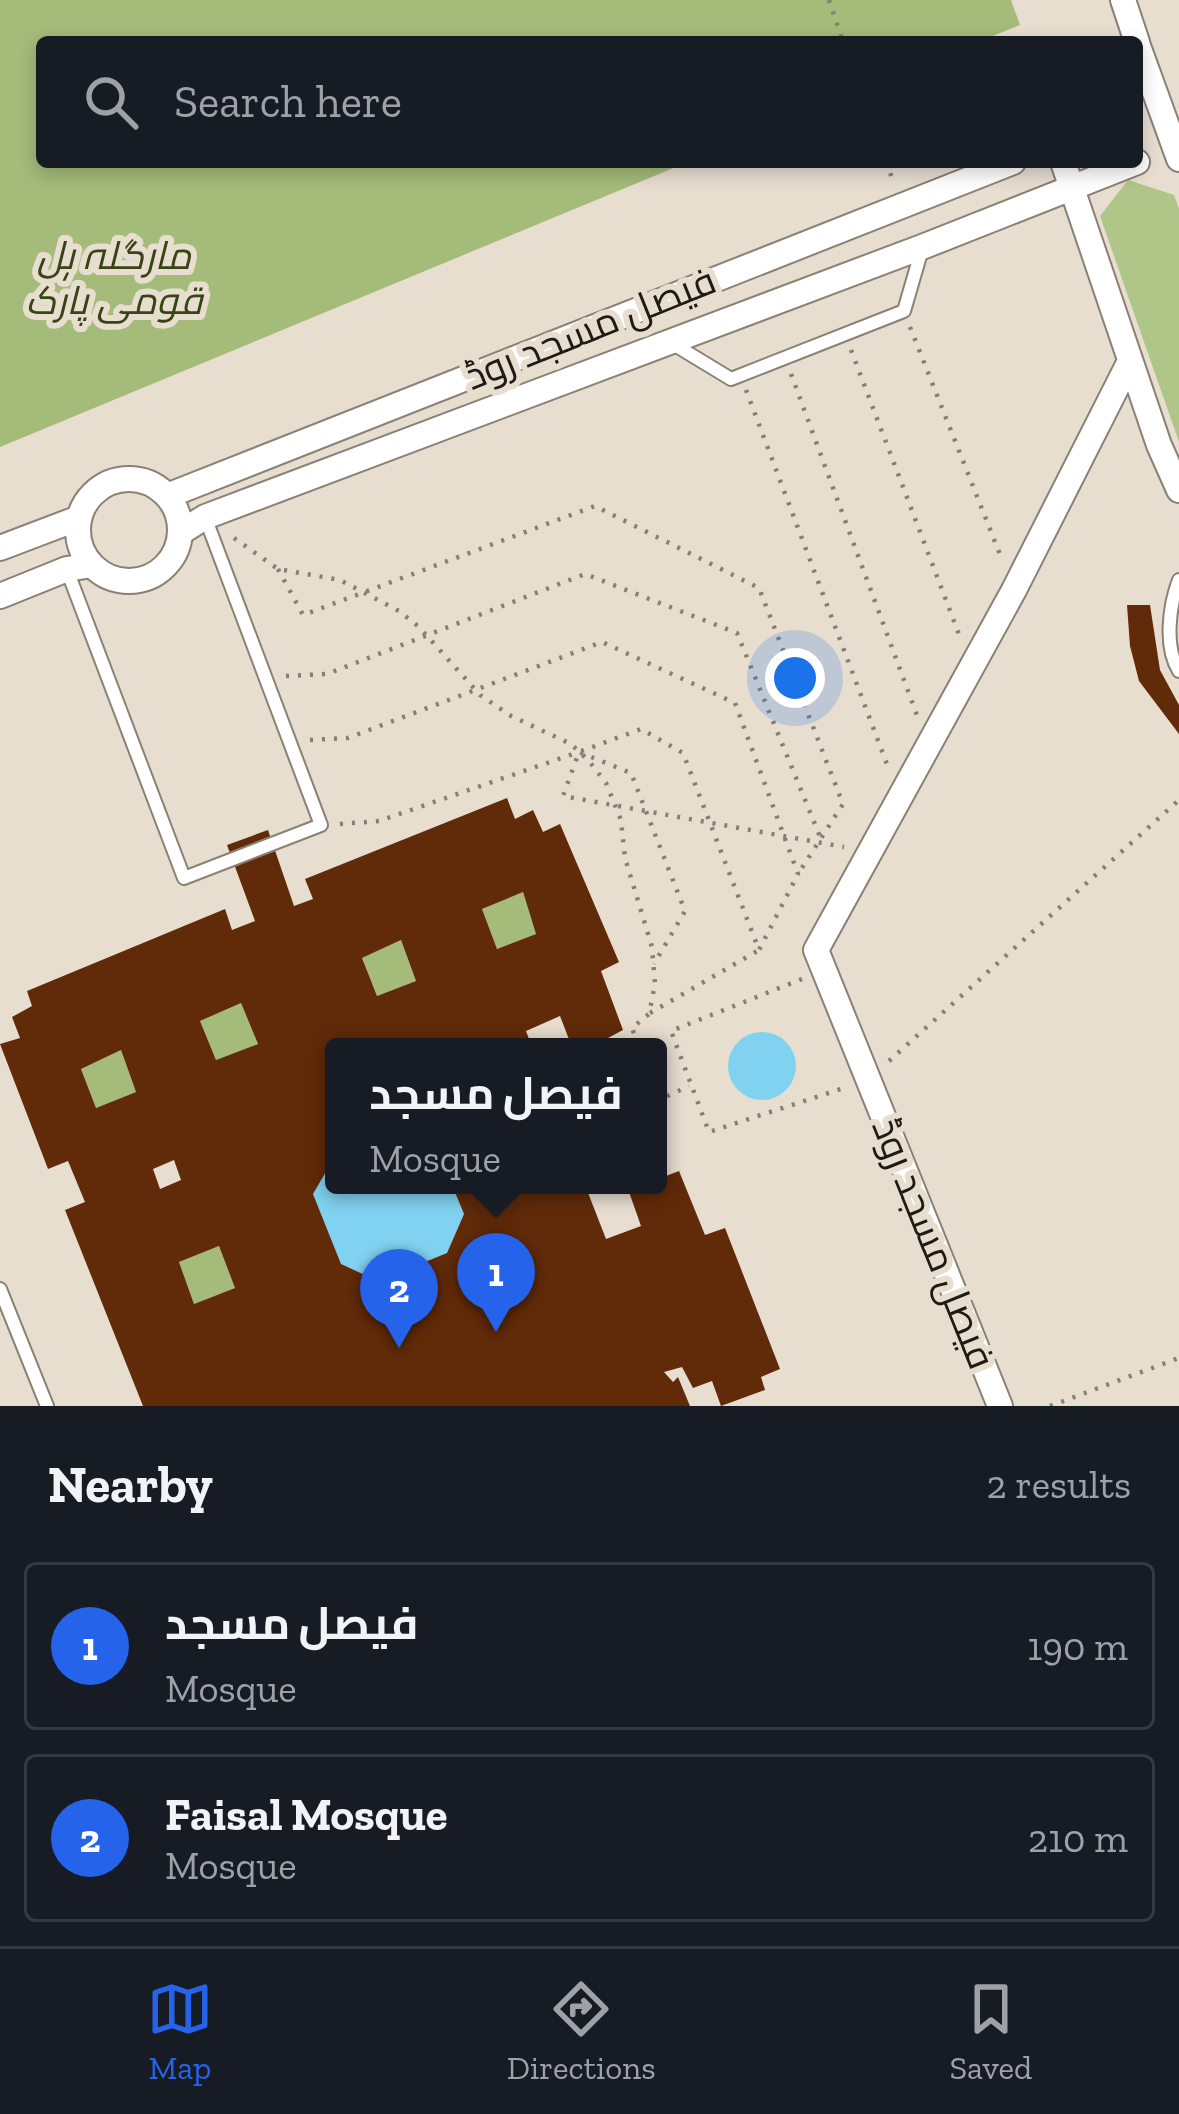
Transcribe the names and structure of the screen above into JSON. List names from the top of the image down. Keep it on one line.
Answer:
{"streets":{"street":["فیصل مسجد روڈ"]},"parks":["مارگلہ ہل قومی پارک"],"page":{"search":"Search here","popup":["فیصل مسجد","Mosque"],"pins":["1","2"],"heading":["Nearby","2 results"],"list":[{"mark":"1","name":"فیصل مسجد","note":"Mosque","value":"190 m"},{"mark":"2","name":"Faisal Mosque","note":"Mosque","value":"210 m"}],"nav":["Map","Directions","Saved"]}}
